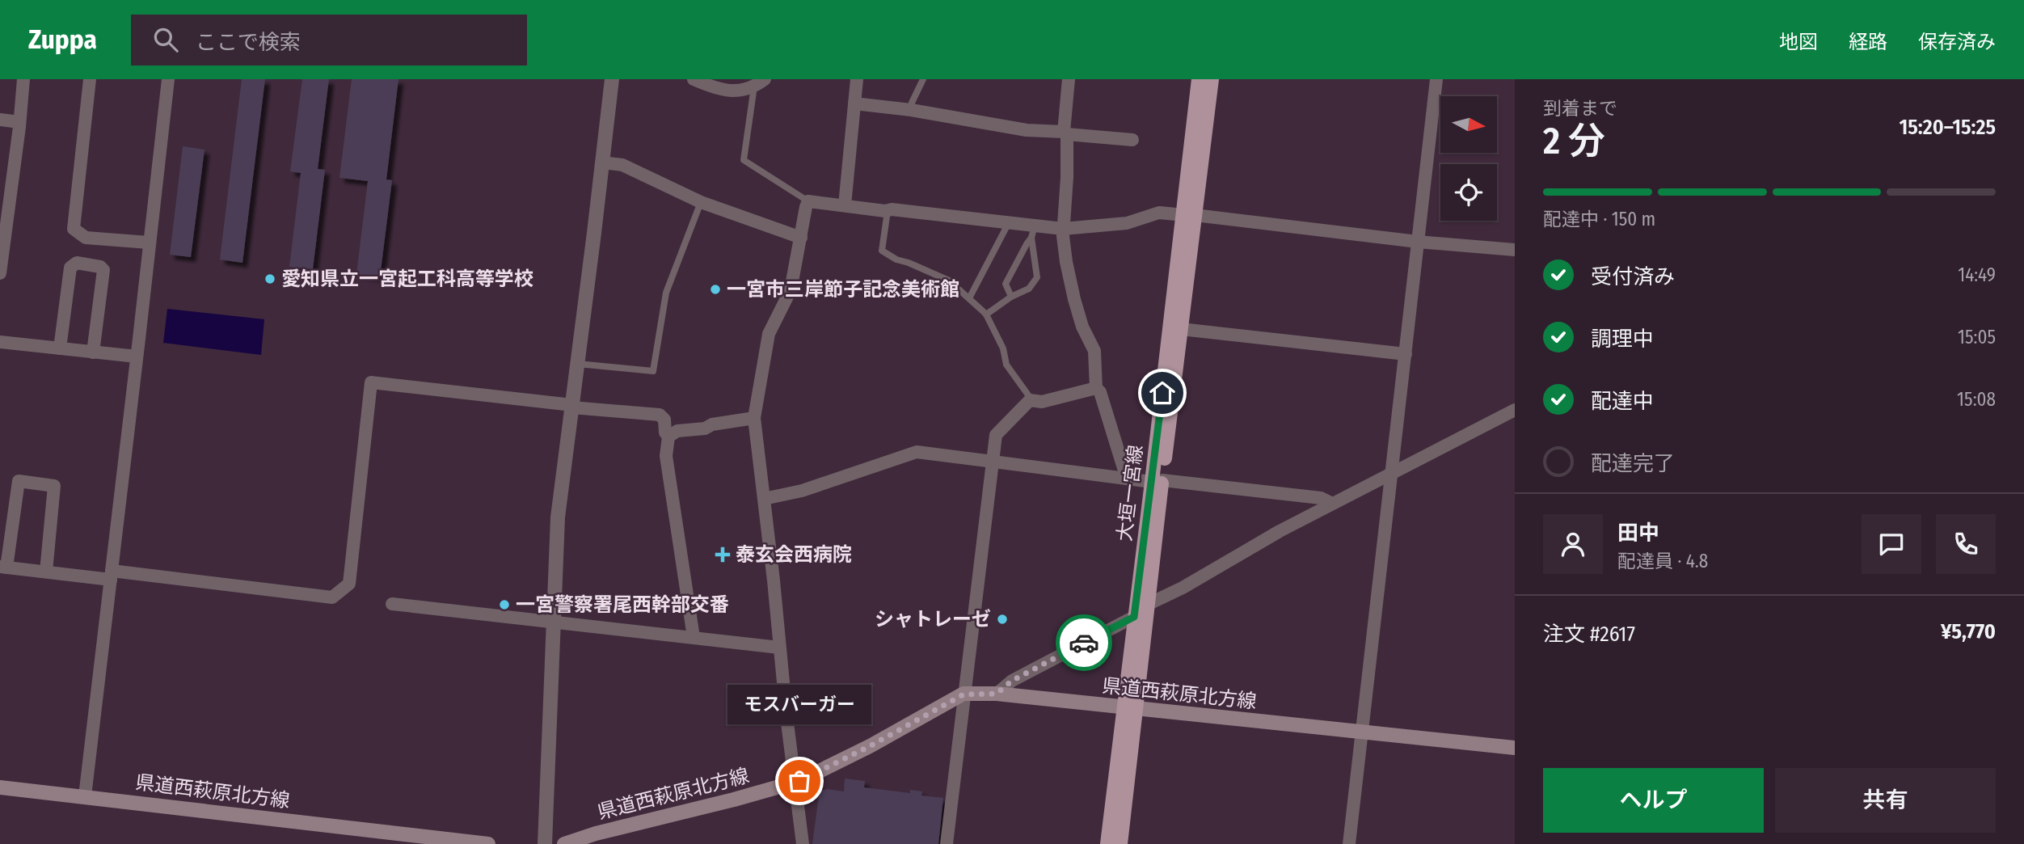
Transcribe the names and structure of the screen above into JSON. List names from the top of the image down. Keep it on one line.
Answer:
{"streets":{"main road":["大垣一宮線","県道西萩原北方線"]},"crossings":[["大垣一宮線","県道西萩原北方線"]],"places":{"other":["愛知県立一宮起工科高等学校","一宮市三岸節子記念美術館","一宮警察署尾西幹部交番","シャトレーゼ","モスバーガー"],"health":["泰玄会西病院"]},"north":"right","page":{"header":"Zuppa","search":"ここで検索","nav":["地図","経路","保存済み"],"heading":["2 分","到着まで","15:20–15:25"],"panel":["田中","配達員 · 4.8","注文 #2617","¥5,770"],"bar":"配達中 · 150 m","list":[["受付済み","14:49"],["調理中","15:05"],["配達中","15:08"],"配達完了"],"bubble":"モスバーガー","buttons":["ヘルプ","共有"]}}
